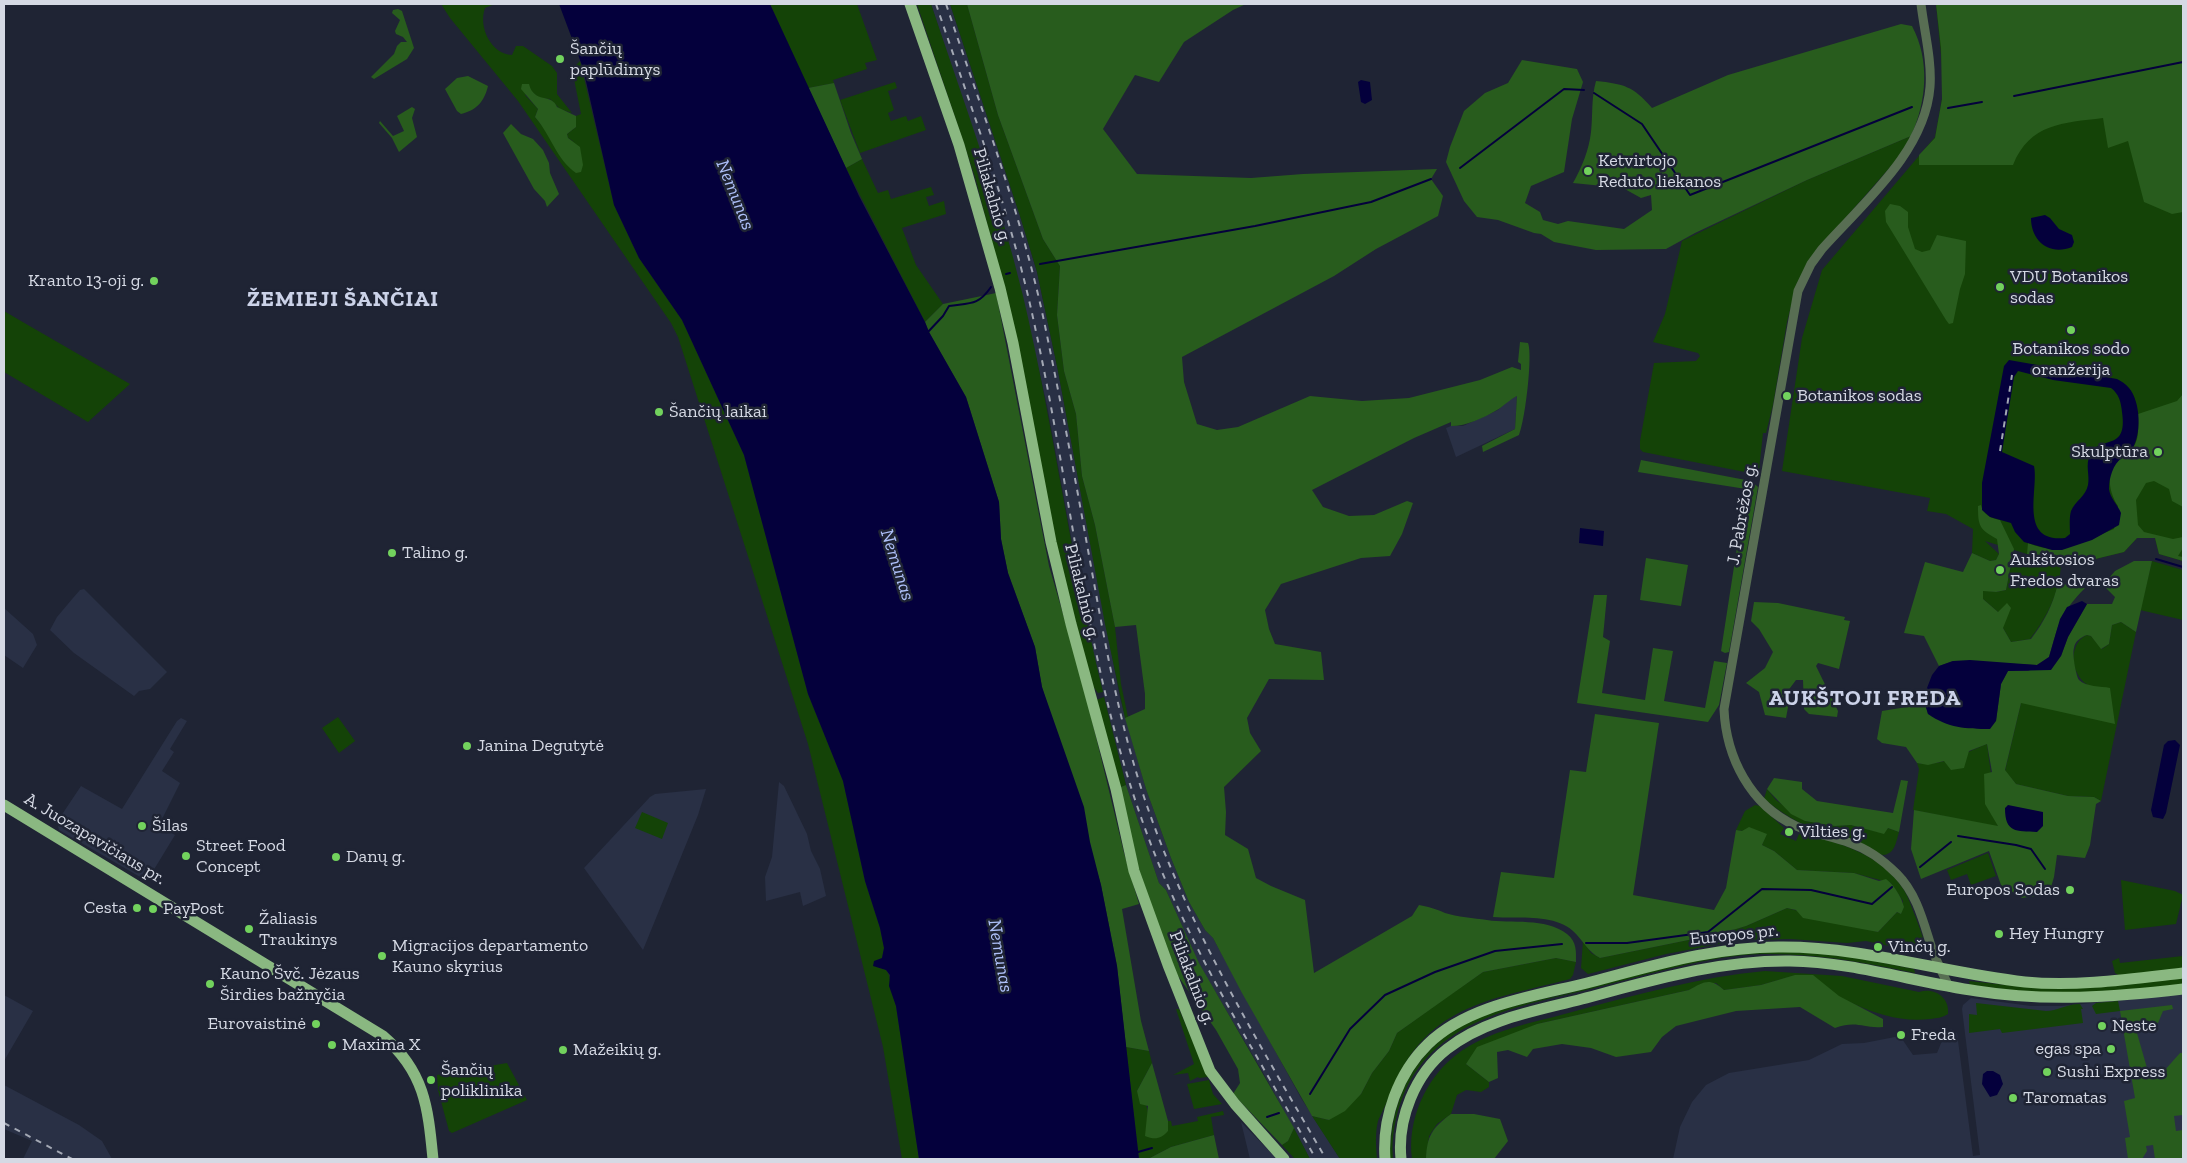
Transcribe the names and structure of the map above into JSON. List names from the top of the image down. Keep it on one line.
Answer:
{"streets":{"main road":["Piliakalnio g.","A. Juozapavičiaus pr.","Europos pr."],"street":["J. Pabrėžos g."]},"crossings":[["J. Pabrėžos g.","Europos pr."]],"districts":["ŽEMIEJI ŠANČIAI","AUKŠTOJI FREDA"],"water":["Nemunas"],"places":["Šančių paplūdimys","Ketvirtojo Reduto liekanos","Kranto 13-oji g.","VDU Botanikos sodas","Botanikos sodo oranžerija","Botanikos sodas","Šančių laikai","Skulptūra","Talino g.","Aukštosios Fredos dvaras","Janina Degutytė","Šilas","Vilties g.","Street Food Concept","Danų g.","Europos Sodas","Cesta","PayPost","Žaliasis Traukinys","Hey Hungry","Vinčų g.","Migracijos departamento Kauno skyrius","Kauno Švč. Jėzaus Širdies bažnyčia","Eurovaistinė","Neste","Freda","Maxima X","egas spa","Mažeikių g.","Sushi Express","Šančių poliklinika","Taromatas"]}
